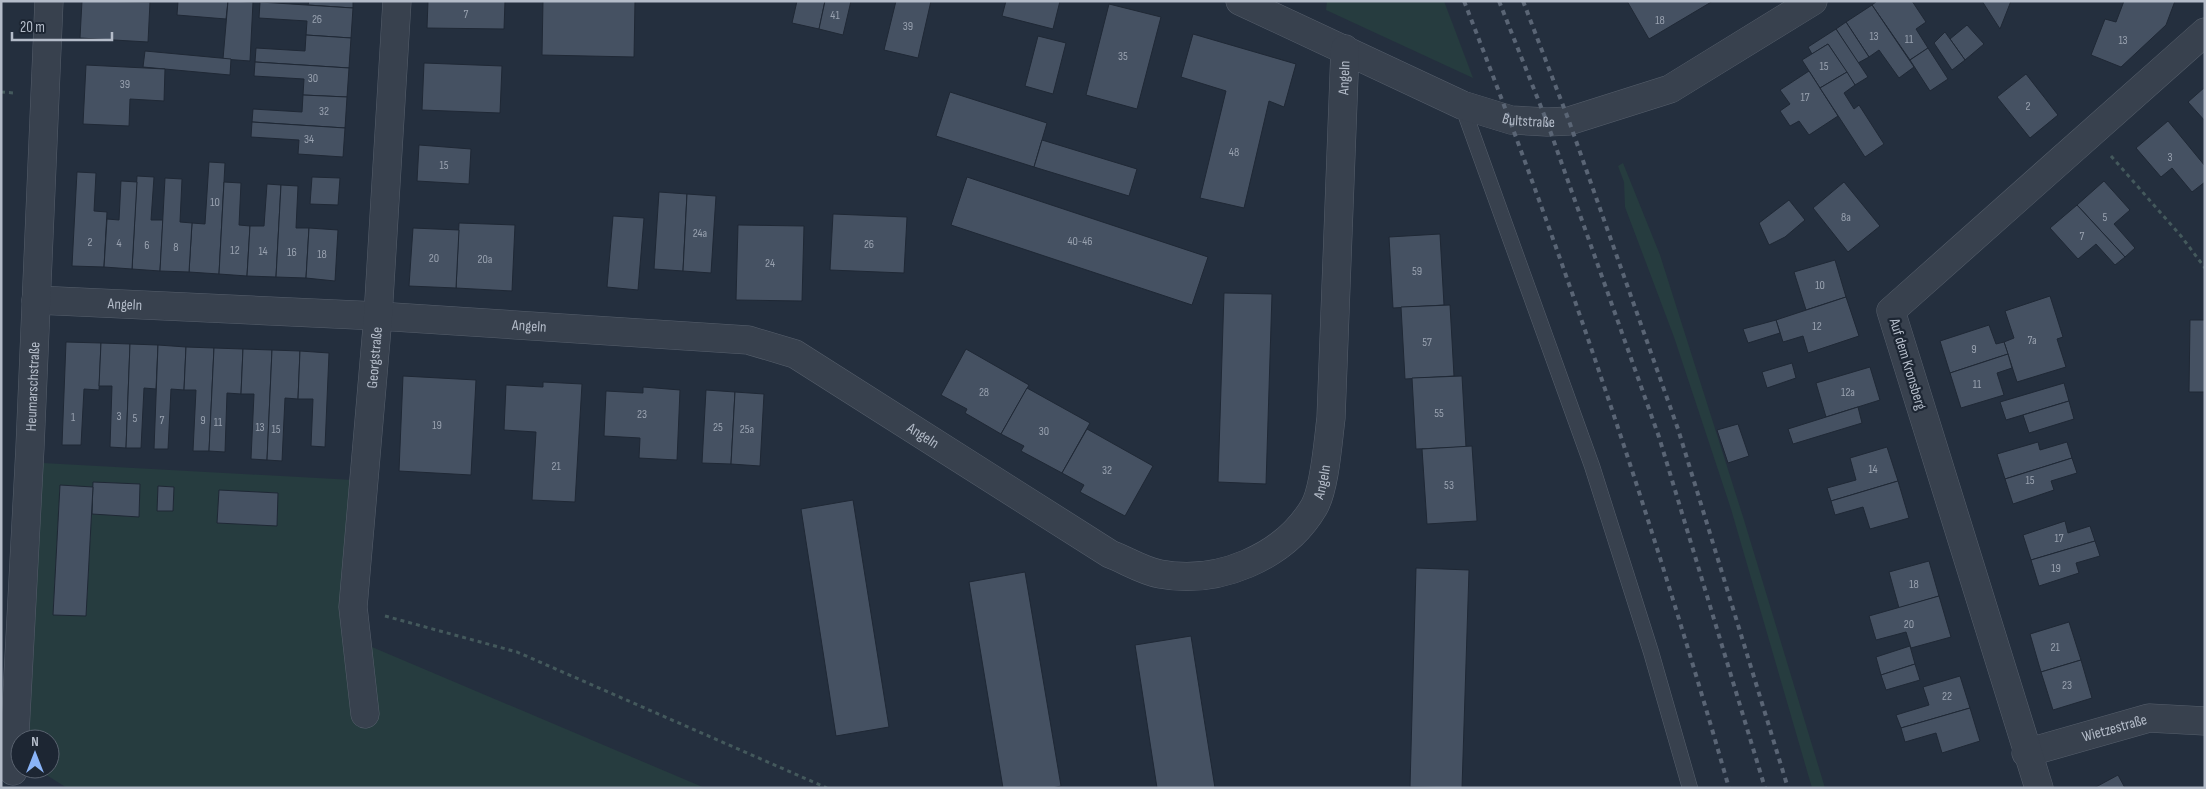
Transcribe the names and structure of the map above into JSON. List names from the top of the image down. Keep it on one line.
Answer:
{"streets":{"street":["Angeln","Bultstraße","Georgstraße","Auf dem Kronsberg","Heumarschstraße","Wietzestraße"]},"crossings":[["Angeln","Bultstraße"],["Angeln","Georgstraße"],["Angeln","Heumarschstraße"],["Auf dem Kronsberg","Wietzestraße"]],"house_numbers":["7","41","26","18","39","13","11","13","35","15","30","39","17","2","32","34","48","3","15","10","8a","5","24a","7","40-46","2","4","26","6","8","12","14","16","18","20","20a","24","59","10","12","7a","57","9","11","28","12a","55","23","3","1","5","7","9","11","19","13","25","15","25a","30","21","14","32","15","53","17","19","18","20","21","23","22"],"scale_bar":"20 m","north":"top"}
